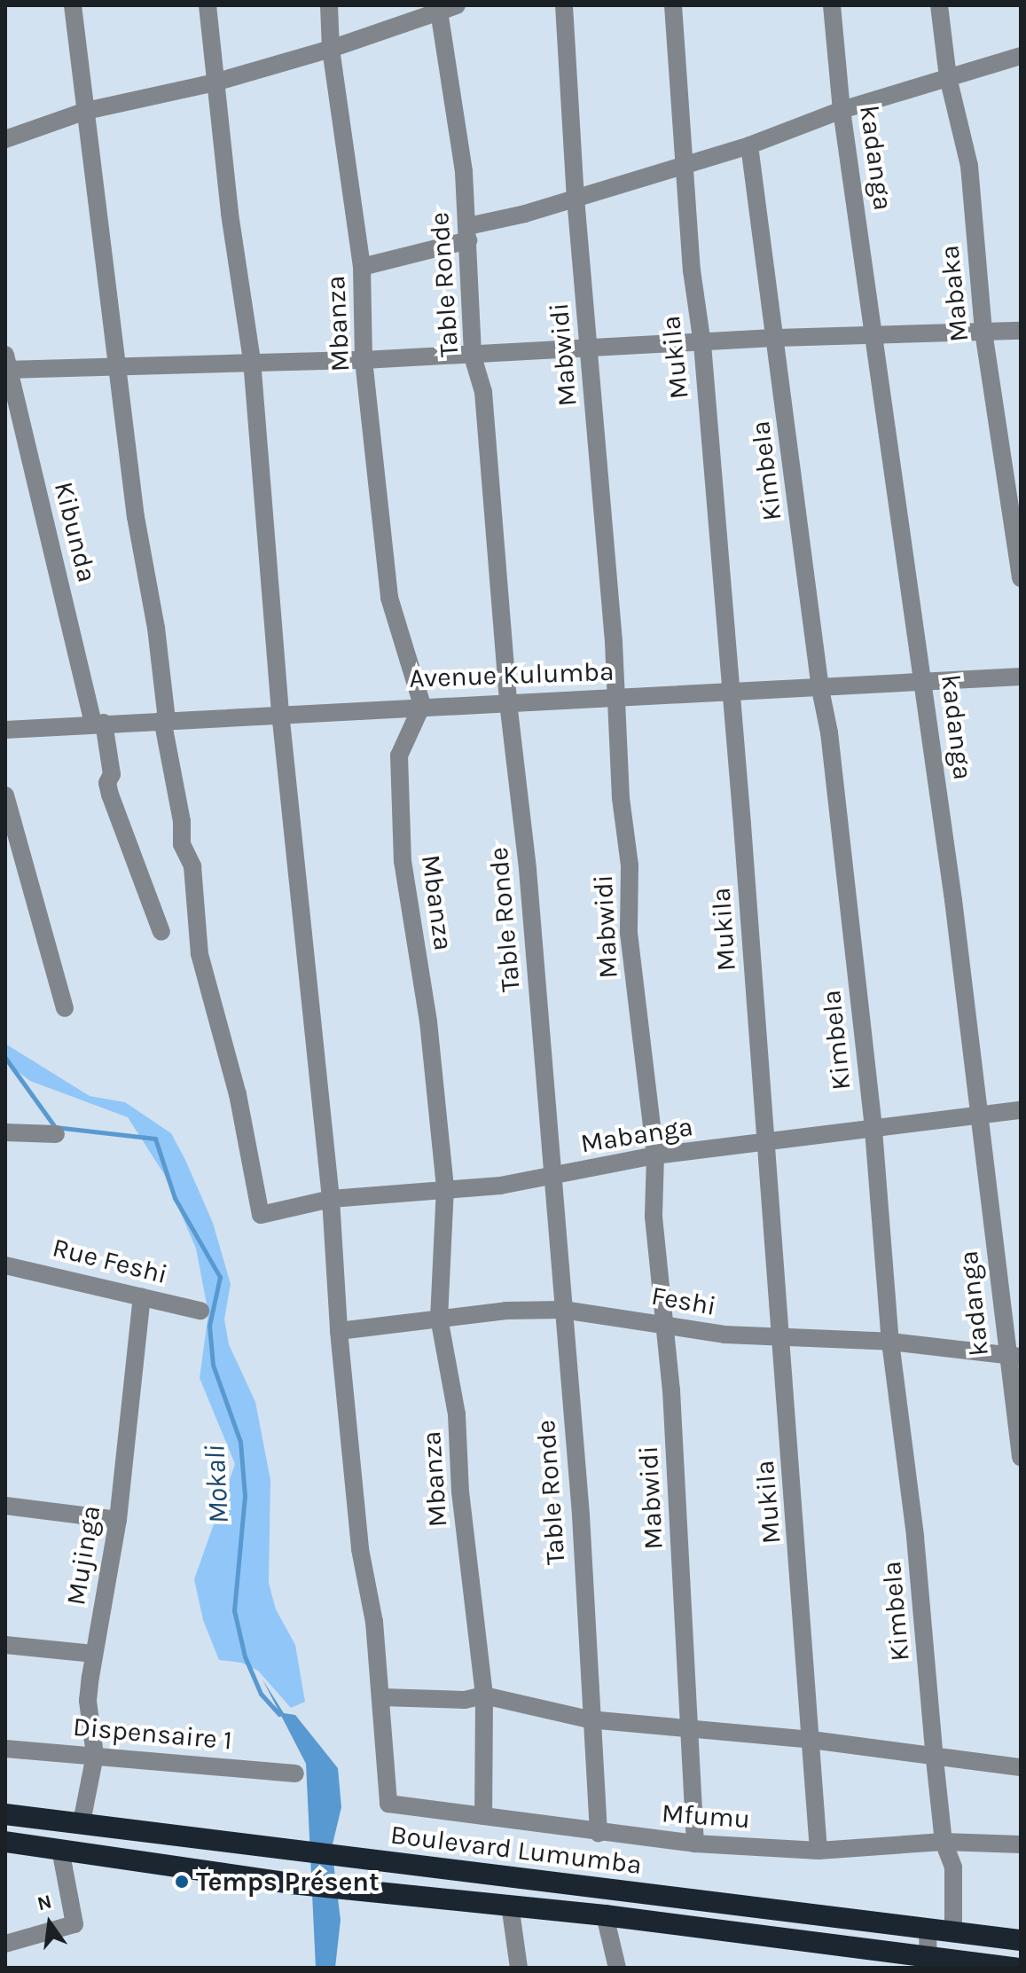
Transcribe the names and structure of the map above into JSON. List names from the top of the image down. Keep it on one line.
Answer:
{"streets":{"highway":["Boulevard Lumumba"],"street":["kadanga","Table Ronde","Mabaka","Mbanza","Mabwidi","Mukila","Kimbela","Kibunda","Avenue Kulumba","Mabanga","Rue Feshi","Feshi","Mujinga","Dispensaire 1","Mfumu"]},"crossings":[["kadanga","Avenue Kulumba"],["kadanga","Mabanga"],["kadanga","Feshi"],["Table Ronde","Avenue Kulumba"],["Table Ronde","Mabanga"],["Table Ronde","Feshi"],["Table Ronde","Mfumu"],["Mbanza","Avenue Kulumba"],["Mbanza","Mabanga"],["Mbanza","Feshi"],["Mbanza","Mfumu"],["Mabwidi","Avenue Kulumba"],["Mabwidi","Mabanga"],["Mabwidi","Feshi"],["Mabwidi","Mfumu"],["Mukila","Avenue Kulumba"],["Mukila","Mabanga"],["Mukila","Feshi"],["Mukila","Mfumu"],["Kimbela","Avenue Kulumba"],["Kimbela","Mabanga"],["Kimbela","Feshi"],["Kimbela","Mfumu"],["Kimbela","Boulevard Lumumba"],["Kibunda","Avenue Kulumba"],["Avenue Kulumba","Mabanga"],["Rue Feshi","Mujinga"],["Mujinga","Dispensaire 1"],["Mujinga","Boulevard Lumumba"]],"water":["Mokali"],"places":["Temps Présent"],"north":"top"}
